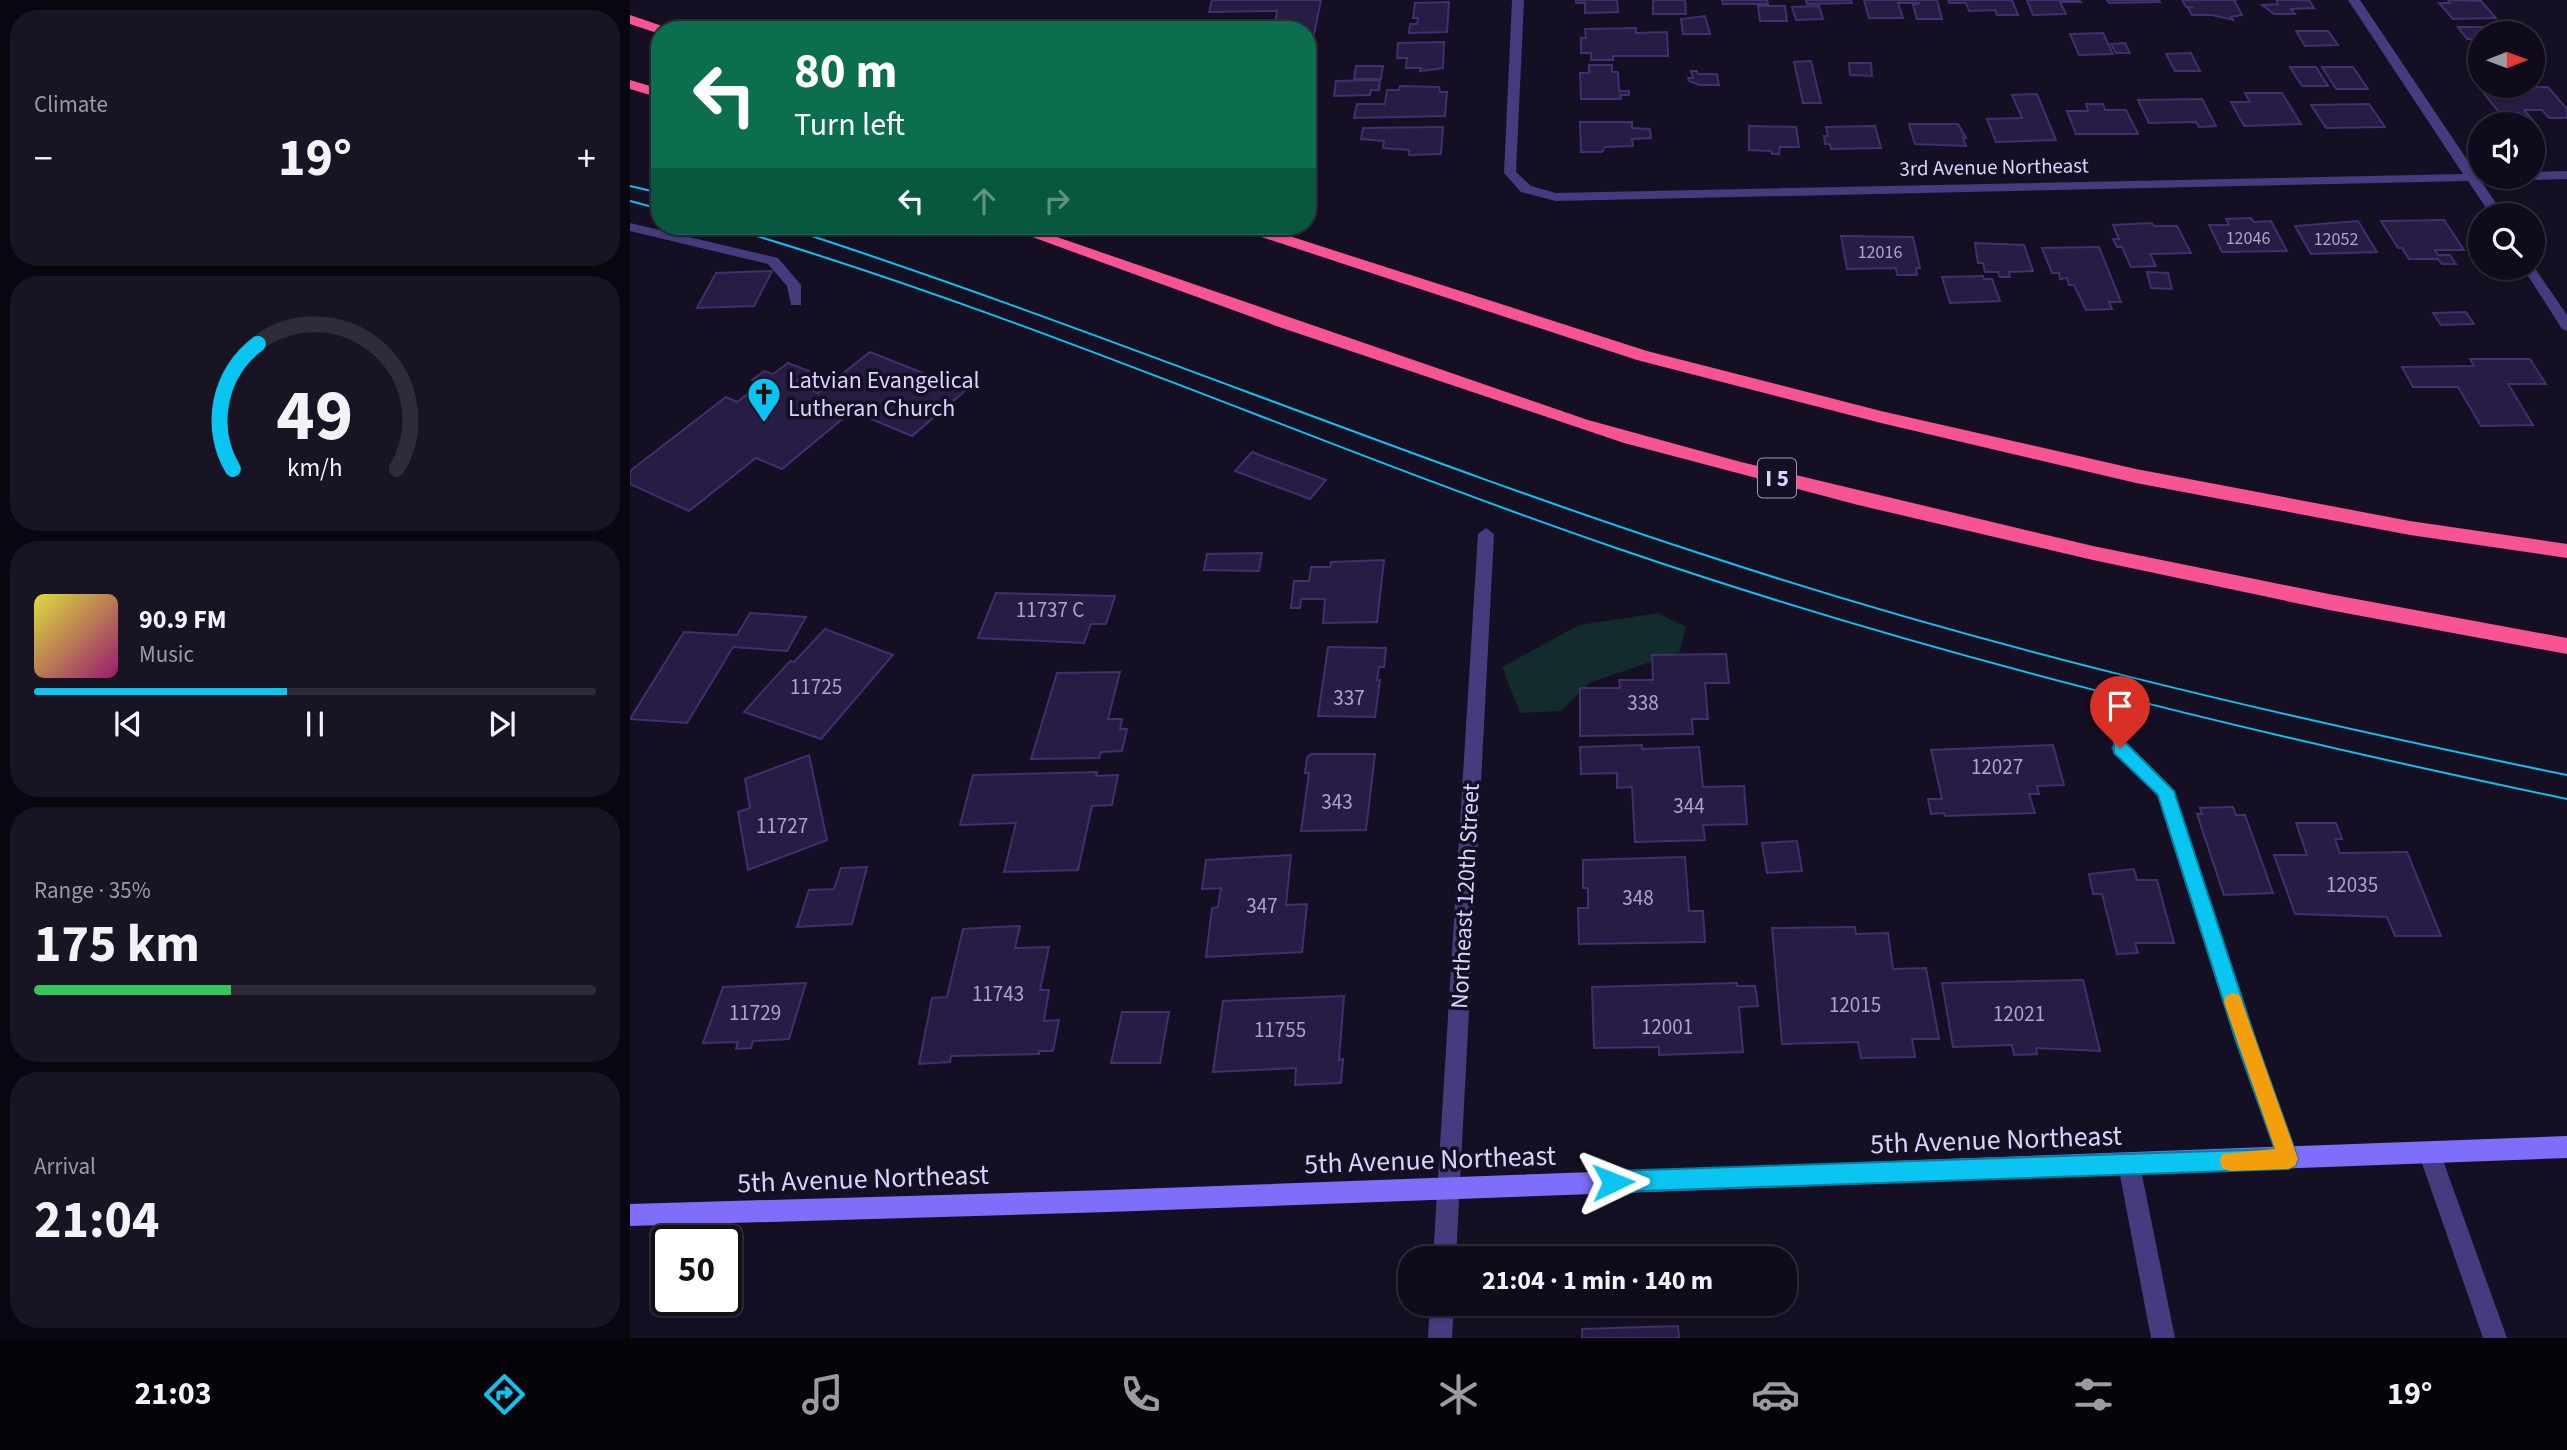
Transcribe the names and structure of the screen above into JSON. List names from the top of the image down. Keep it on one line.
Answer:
{"streets":{"highway":["I 5"],"main road":["5th Avenue Northeast"],"street":["3rd Avenue Northeast","Northeast 120th Street"]},"crossings":[["Northeast 120th Street","5th Avenue Northeast"]],"places":{"church":["Latvian Evangelical Lutheran Church"]},"house_numbers":["12046","12052","12016","11737 C","11725","337","338","12027","343","344","11727","12035","348","347","11743","12015","11729","12021","12001","11755"],"north":"right","page":{"tile":["Climate",["Range · 35%","175 km"],["Arrival","21:04"]],"turn":["80 m","Turn left"],"heat":["−","19°","+"],"song":["90.9 FM","Music"],"limit":"50","trip":"21:04 · 1 min · 140 m","tabs":["21:03","19°"],"gauge":["49","km/h"]}}
